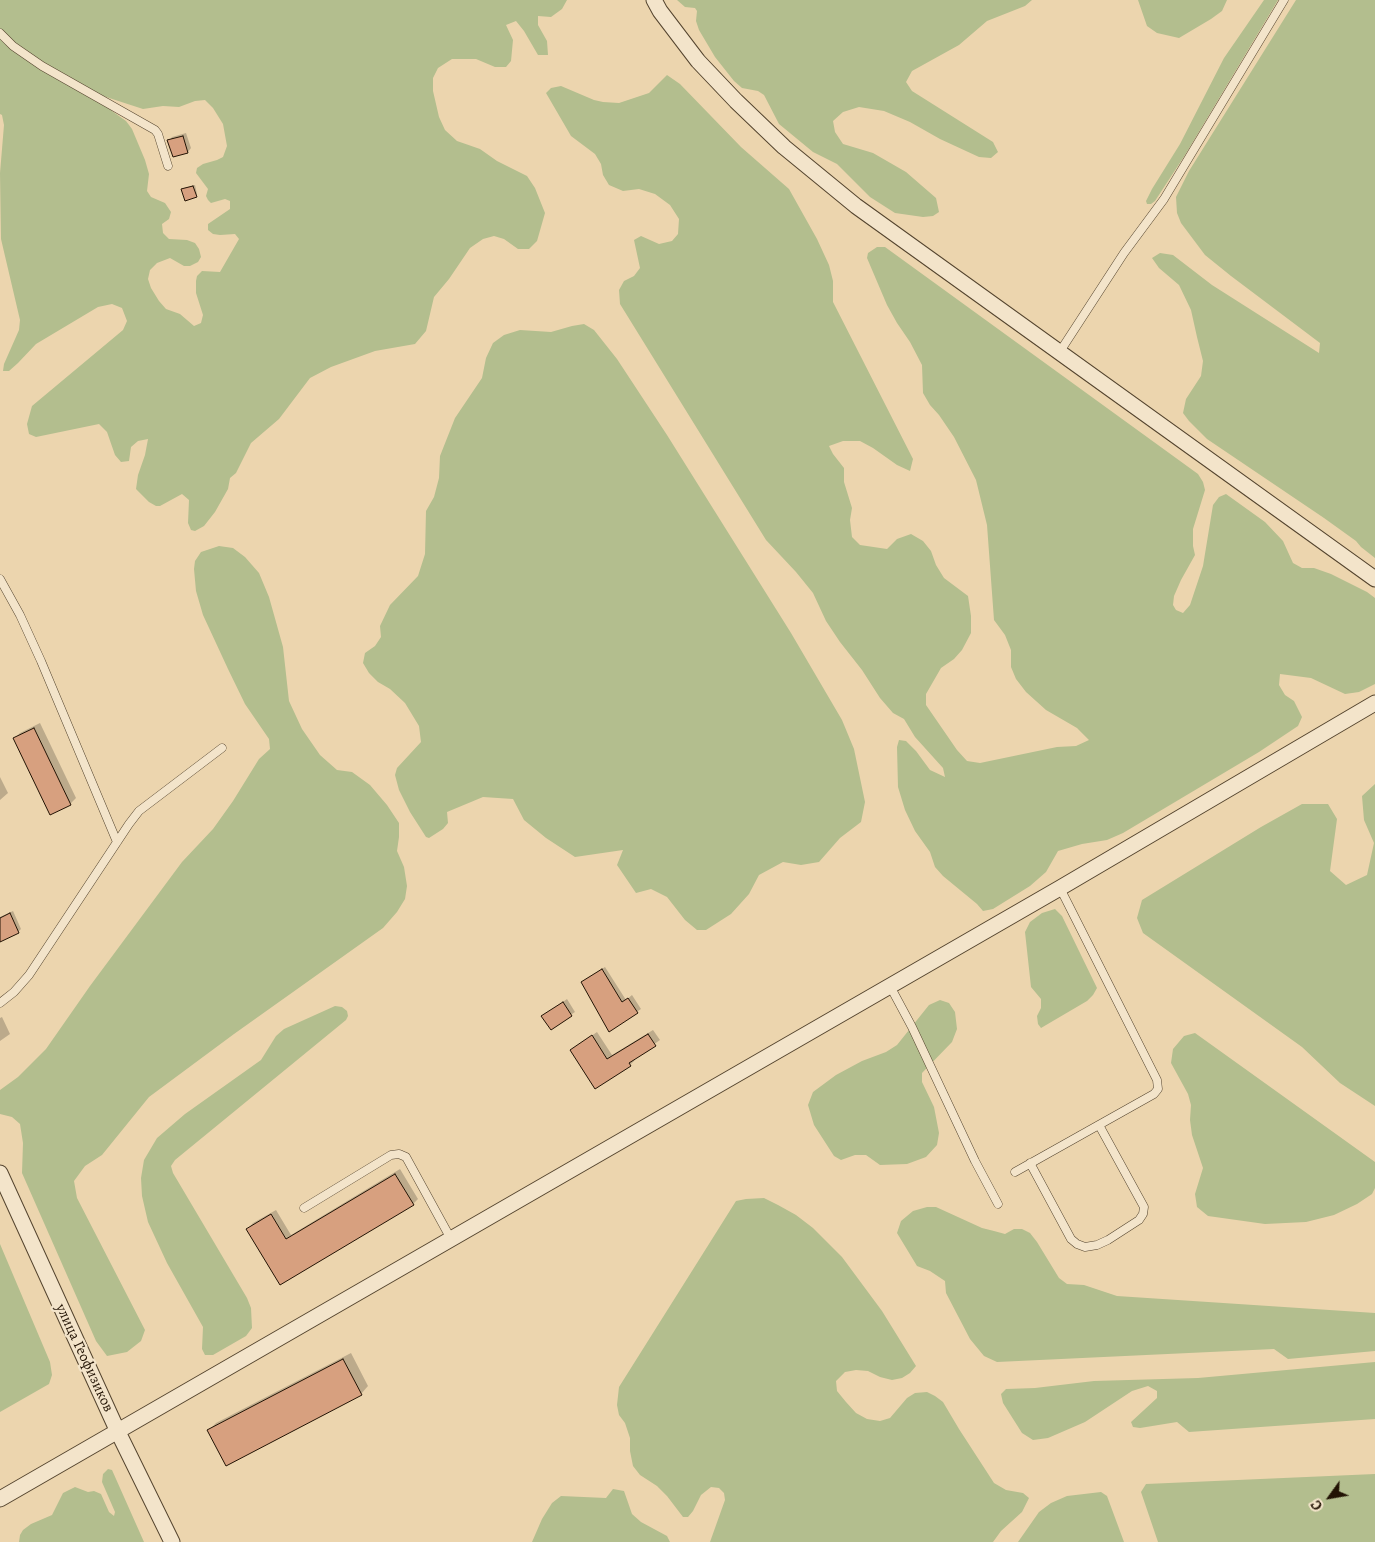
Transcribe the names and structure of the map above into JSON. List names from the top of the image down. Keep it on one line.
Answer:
{"streets":{"street":["улица Геофизиков"]},"north":"bottom left"}
